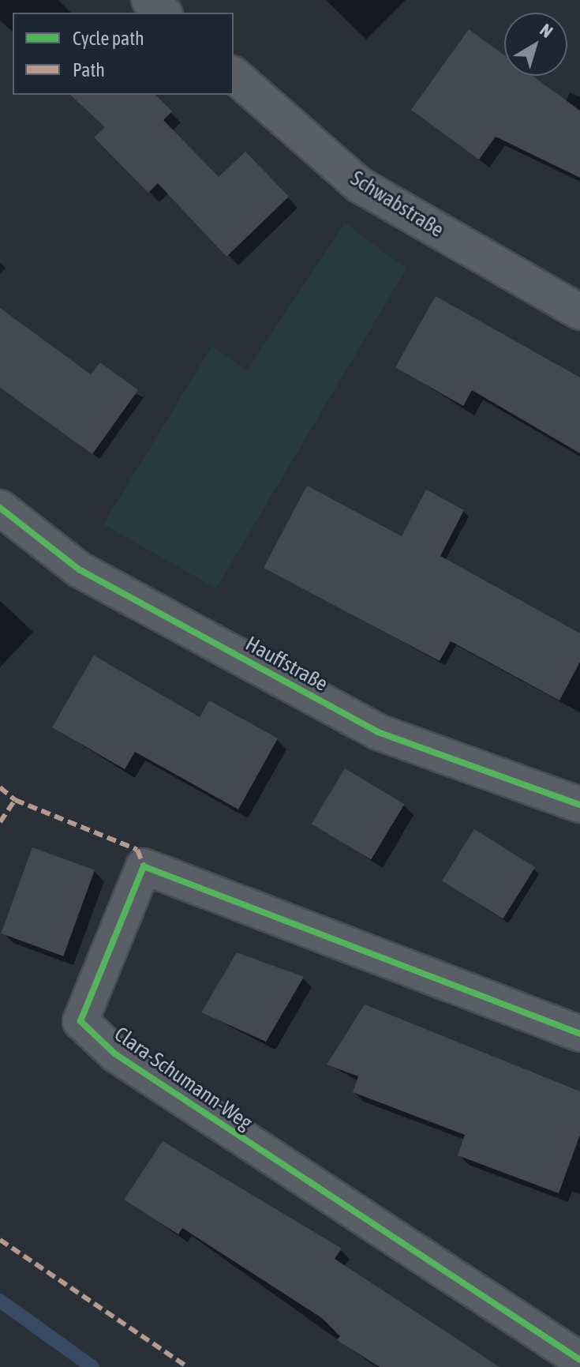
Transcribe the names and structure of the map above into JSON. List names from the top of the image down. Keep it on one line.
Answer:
{"streets":{"street":["Schwabstraße","Hauffstraße","Clara-Schumann-Weg"]},"legend":["Cycle path","Path"],"north":"top right"}
